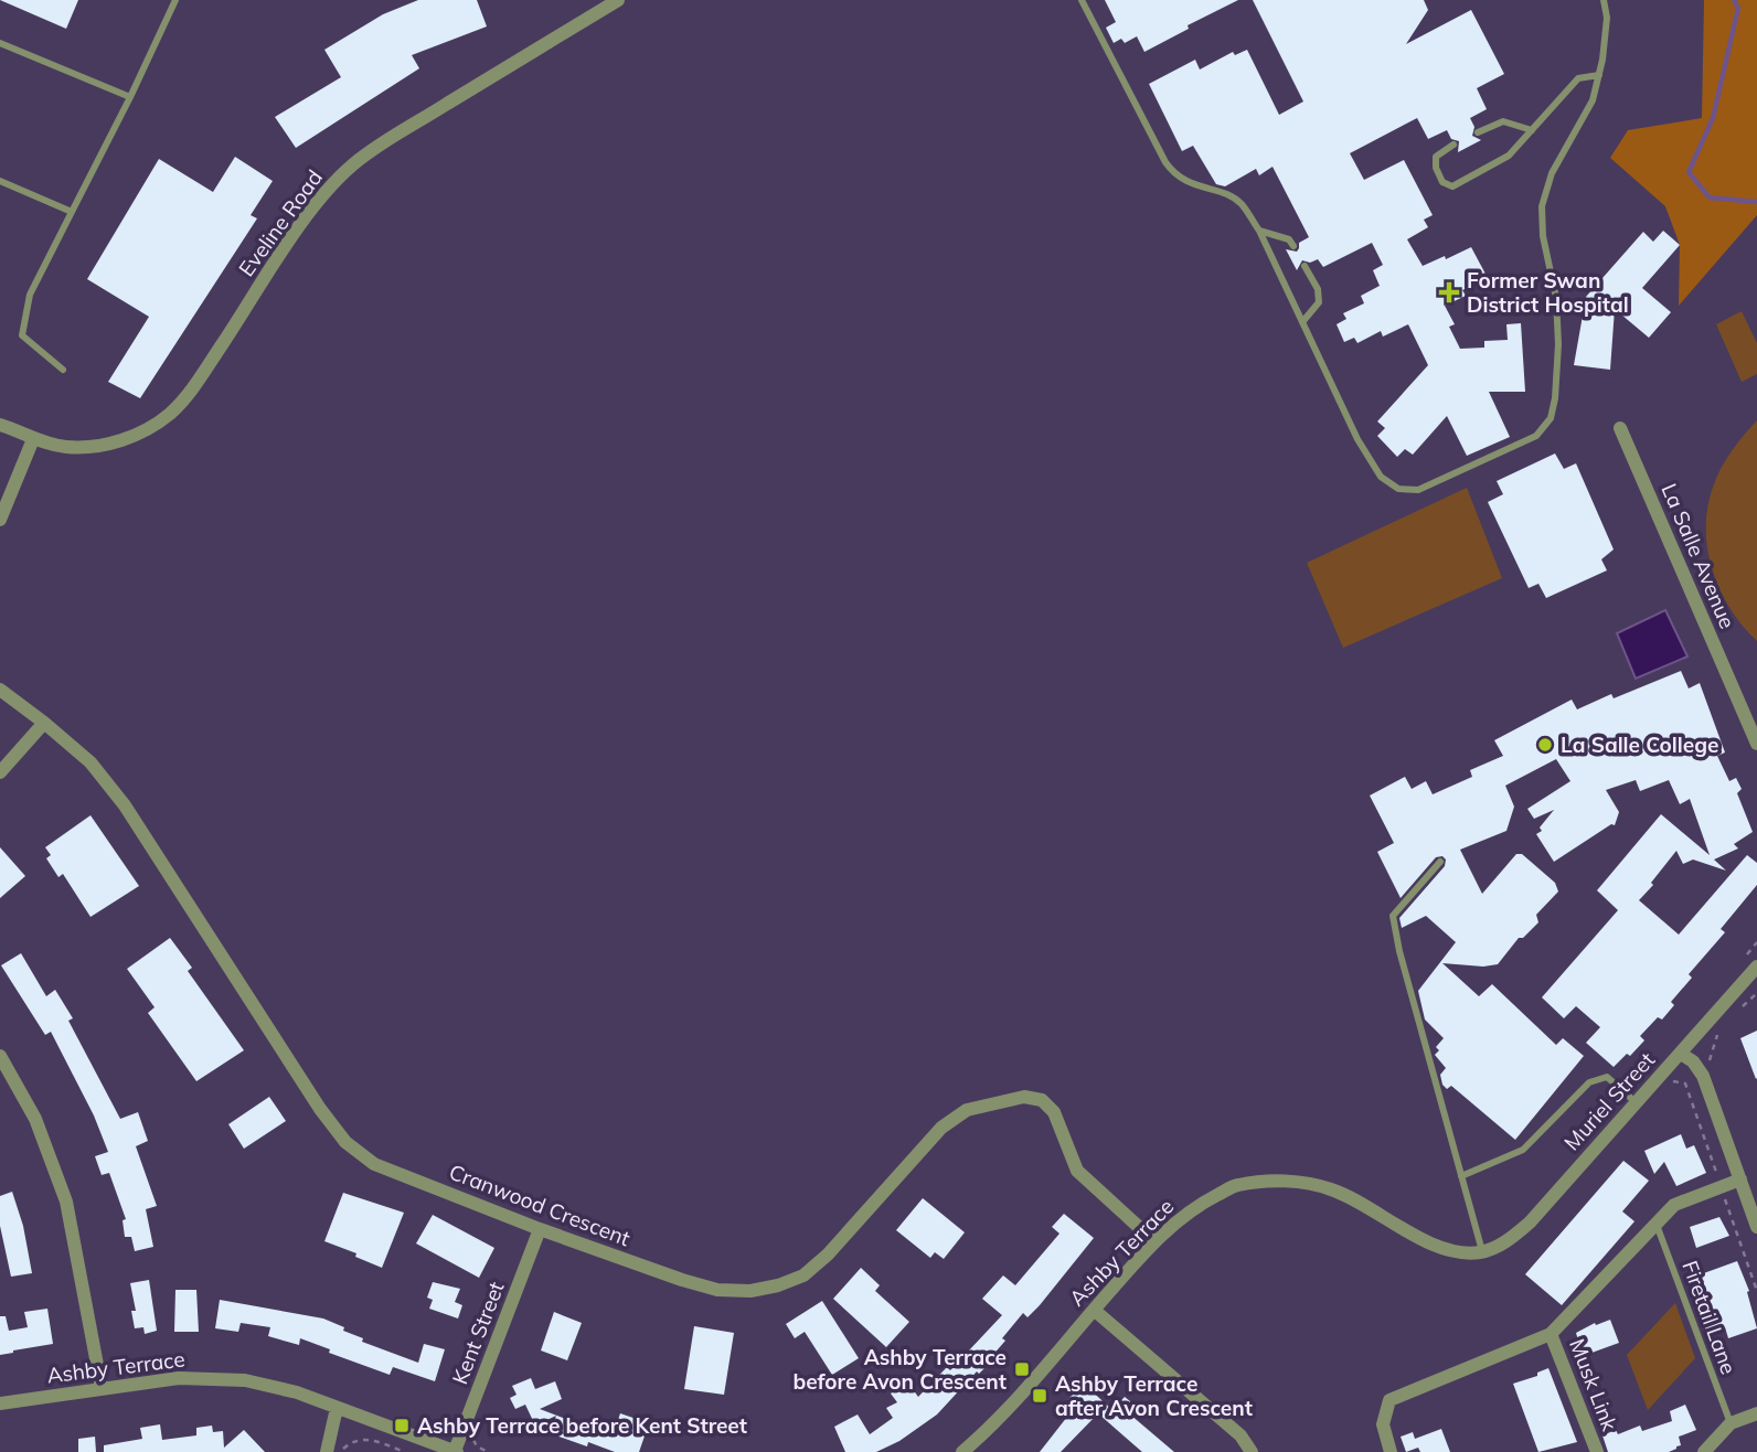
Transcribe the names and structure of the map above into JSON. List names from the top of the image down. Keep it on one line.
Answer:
{"streets":{"street":["Eveline Road","La Salle Avenue","Muriel Street","Cranwood Crescent","Ashby Terrace","Kent Street","Musk Link"],"lane":["Firetail Lane"]},"crossings":[["Muriel Street","Ashby Terrace"],["Cranwood Crescent","Ashby Terrace"],["Cranwood Crescent","Kent Street"],["Ashby Terrace","Kent Street"]],"places":{"health":["Former Swan District Hospital"],"other":["La Salle College"],"transit":["Ashby Terrace before Avon Crescent","Ashby Terrace after Avon Crescent","Ashby Terrace before Kent Street"]}}
